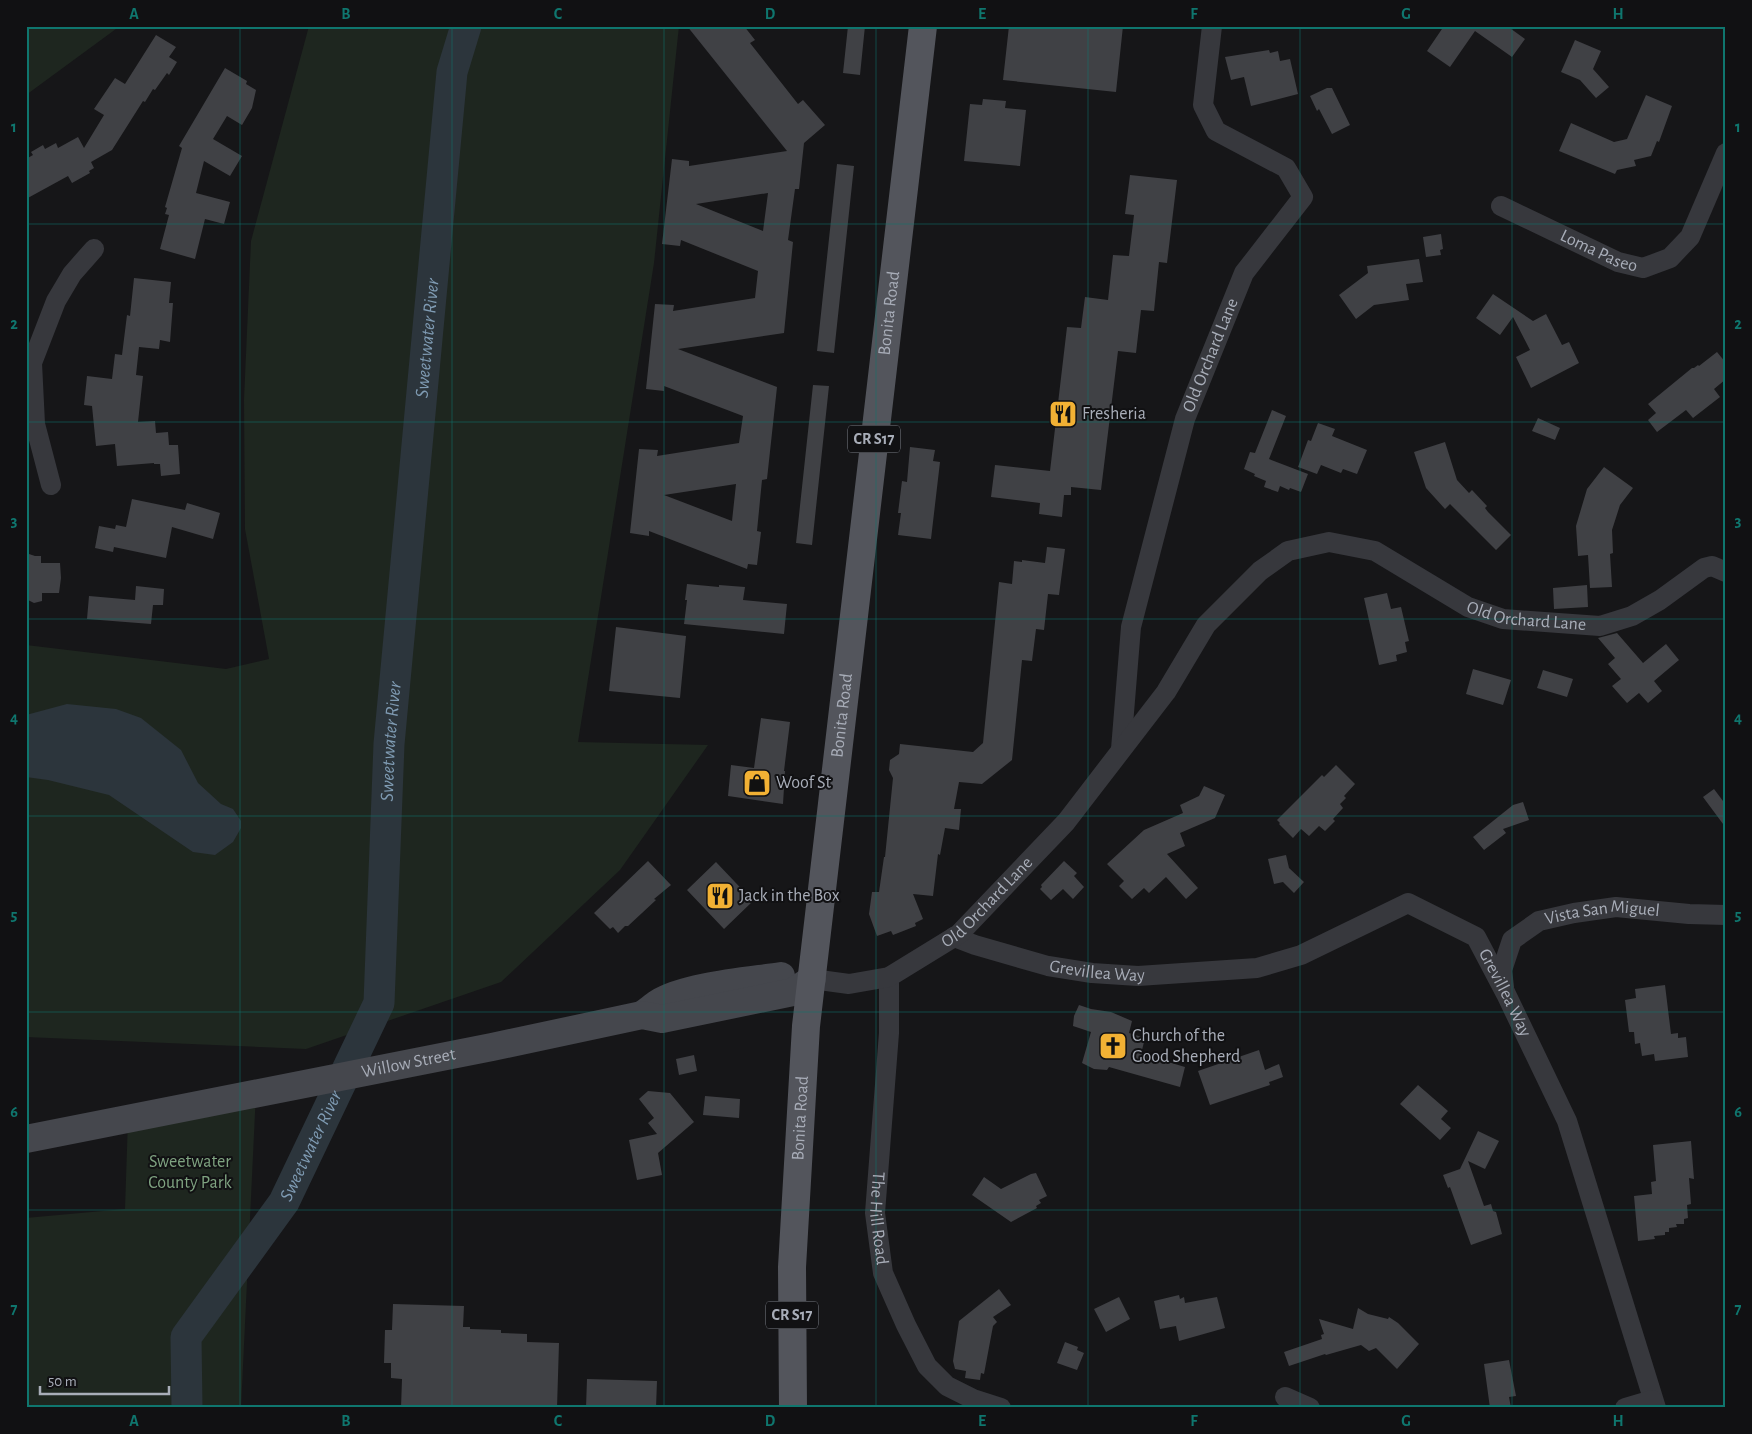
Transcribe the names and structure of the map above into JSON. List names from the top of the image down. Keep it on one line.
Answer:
{"streets":{"main road":["Bonita Road","CR S17","Willow Street"],"street":["Loma Paseo","Old Orchard Lane","Vista San Miguel","Grevillea Way","The Hill Road"]},"crossings":[["Bonita Road","Old Orchard Lane"],["Bonita Road","Willow Street"],["Old Orchard Lane","Grevillea Way"],["Old Orchard Lane","Willow Street"],["Old Orchard Lane","The Hill Road"],["Vista San Miguel","Grevillea Way"]],"water":["Sweetwater River"],"parks":["Sweetwater County Park"],"places":{"restaurant":["Fresheria","Jack in the Box"],"shop":["Woof St"],"church":["Church of the Good Shepherd"]},"scale_bar":"50 m","grid":{"columns":["A","B","C","D","E","F","G","H"],"rows":["1","2","3","4","5","6","7"]}}
